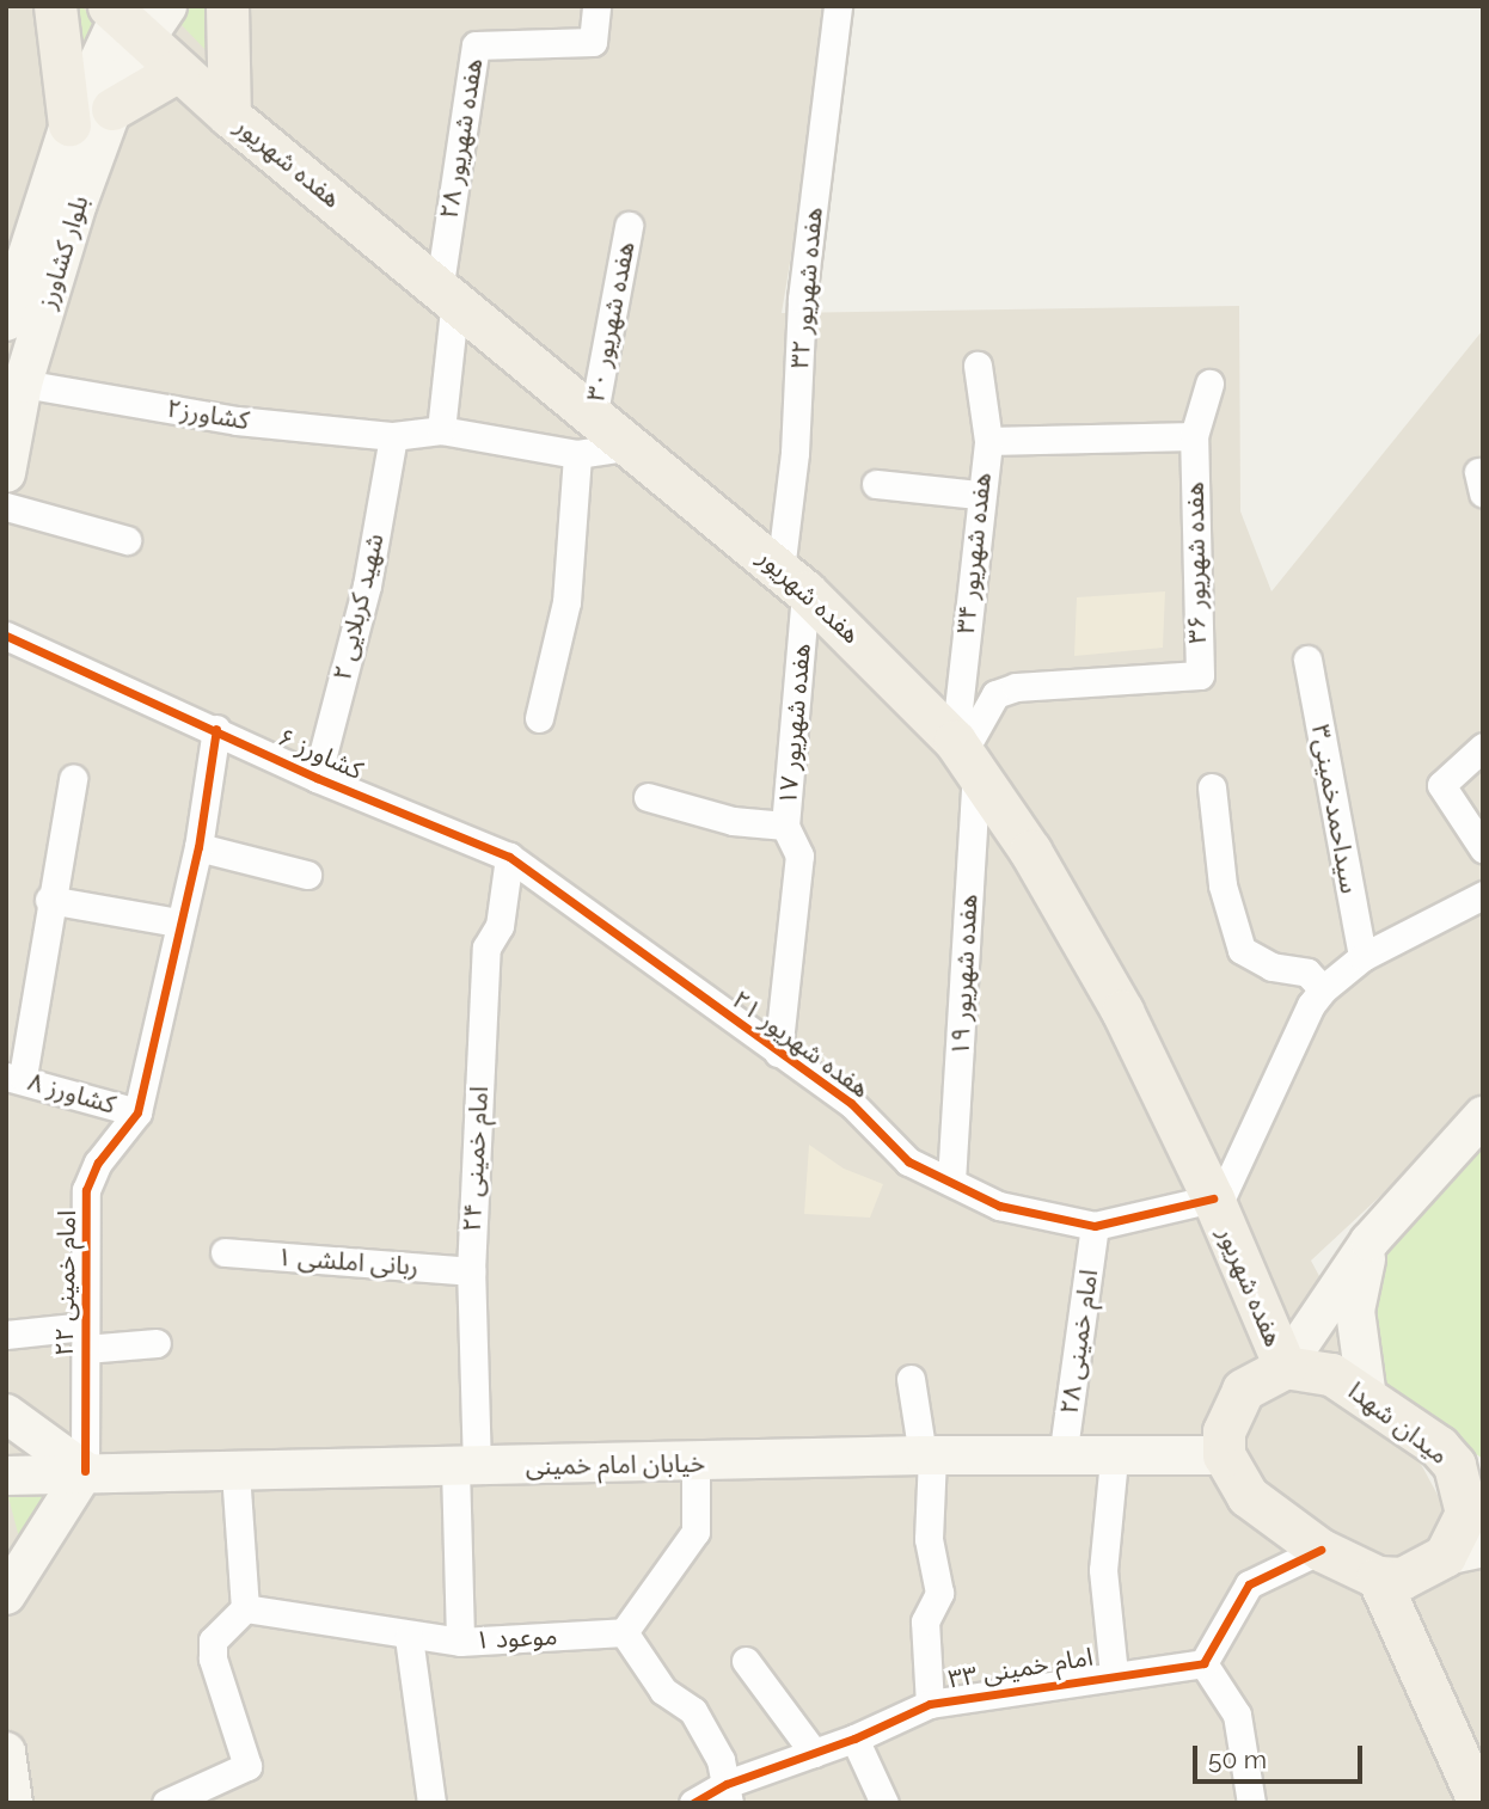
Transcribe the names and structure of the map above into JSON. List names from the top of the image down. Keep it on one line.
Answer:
{"streets":{"main road":["هفده شهریور","بلوار کشاورز","میدان شهدا","خیابان امام خمینی"],"street":["هفده شهریور ۲۸","هفده شهریور ۳۲","هفده شهریور ۳۰","کشاورز۲","هفده شهریور ۳۴","هفده شهریور ۳۶","شهید کربلایی ۲","هفده شهریور ۱۷","کشاورز ۶","سیداحمدخمینی۳","هفده شهریور ۱۹","هفده شهریور ۲۱","کشاورز ۸","امام خمینی ۲۴","ربانی املشی ۱","امام خمینی ۲۲","امام خمینی ۲۸","موعود ۱","امام خمینی ۳۳"]},"crossings":[["هفده شهریور ۲۸","هفده شهریور"],["هفده شهریور","بلوار کشاورز"],["هفده شهریور","هفده شهریور ۳۲"],["هفده شهریور","هفده شهریور ۳۰"],["هفده شهریور","کشاورز۲"],["هفده شهریور","هفده شهریور ۳۴"],["هفده شهریور","هفده شهریور ۳۶"],["هفده شهریور","هفده شهریور ۱۷"],["هفده شهریور","هفده شهریور ۱۹"],["هفده شهریور","هفده شهریور ۲۱"],["هفده شهریور","میدان شهدا"],["هفده شهریور","خیابان امام خمینی"],["بلوار کشاورز","کشاورز۲"],["هفده شهریور ۳۲","هفده شهریور ۱۷"],["هفده شهریور ۳۰","کشاورز۲"],["کشاورز۲","شهید کربلایی ۲"],["هفده شهریور ۳۴","هفده شهریور ۳۶"],["هفده شهریور ۳۴","هفده شهریور ۱۹"],["هفده شهریور ۳۶","هفده شهریور ۱۹"],["شهید کربلایی ۲","کشاورز ۶"],["هفده شهریور ۱۷","هفده شهریور ۲۱"],["کشاورز ۶","هفده شهریور ۲۱"],["کشاورز ۶","امام خمینی ۲۴"],["هفده شهریور ۱۹","هفده شهریور ۲۱"],["هفده شهریور ۲۱","امام خمینی ۲۸"],["کشاورز ۸","امام خمینی ۲۲"],["امام خمینی ۲۴","ربانی املشی ۱"],["امام خمینی ۲۴","خیابان امام خمینی"],["امام خمینی ۲۴","موعود ۱"],["امام خمینی ۲۲","خیابان امام خمینی"],["امام خمینی ۲۸","خیابان امام خمینی"],["میدان شهدا","خیابان امام خمینی"]],"scale_bar":"50 m"}
